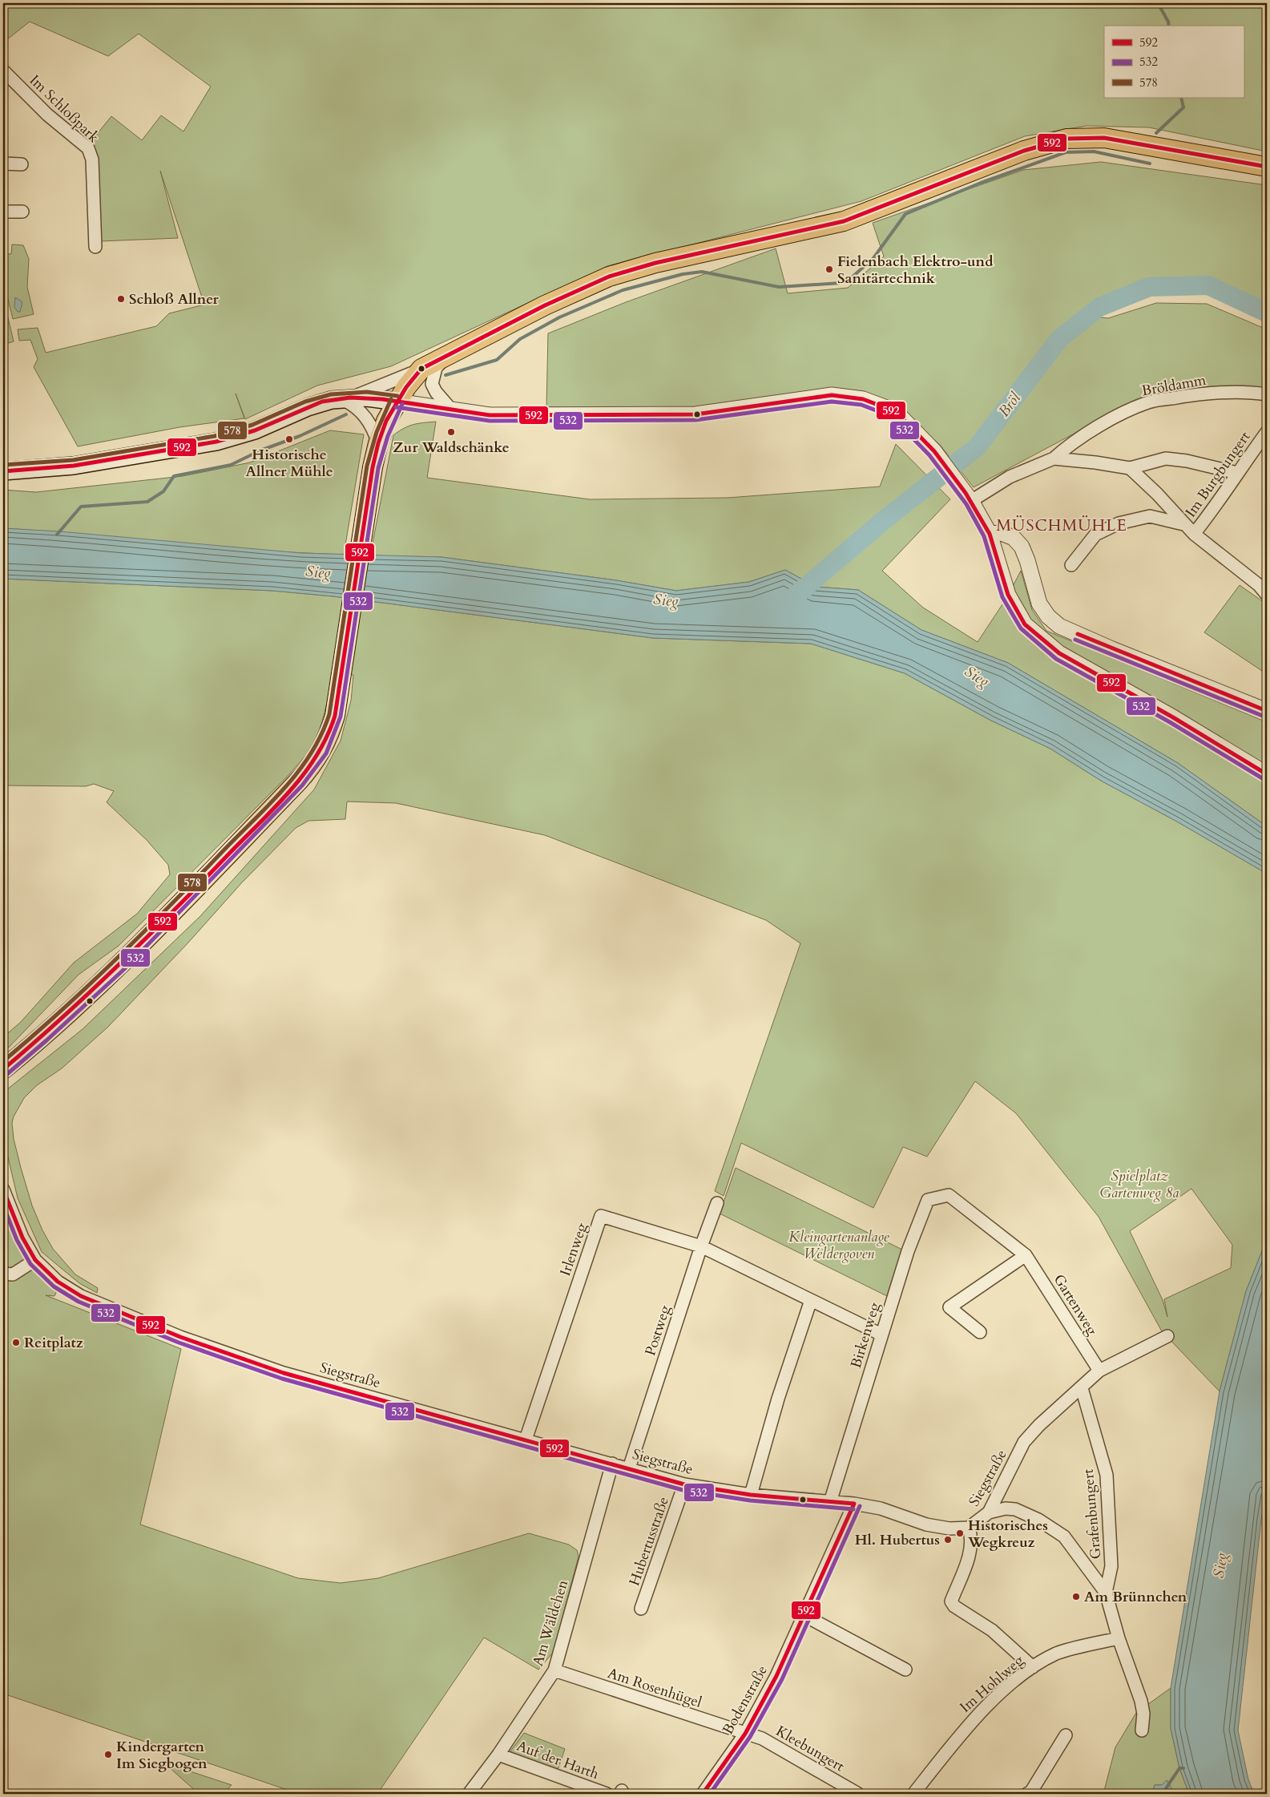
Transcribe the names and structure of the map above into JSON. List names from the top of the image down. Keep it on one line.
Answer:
{"streets":{"street":["Im Schloßpark","Bröldamm","Im Burgbungert","Irlenweg","Gartenweg","Postweg","Birkenweg","Siegstraße","Grafenbungert","Hubertusstraße","Am Wäldchen","Im Hohlweg","Am Rosenhügel","Bodenstraße","Kleebungert","Auf der Harth"]},"crossings":[["Irlenweg","Postweg"],["Irlenweg","Birkenweg"],["Irlenweg","Siegstraße"],["Gartenweg","Birkenweg"],["Gartenweg","Siegstraße"],["Postweg","Siegstraße"],["Birkenweg","Siegstraße"],["Siegstraße","Grafenbungert"],["Siegstraße","Hubertusstraße"],["Siegstraße","Am Wäldchen"],["Siegstraße","Bodenstraße"],["Am Wäldchen","Am Rosenhügel"],["Am Wäldchen","Auf der Harth"],["Am Rosenhügel","Bodenstraße"],["Am Rosenhügel","Kleebungert"],["Bodenstraße","Kleebungert"]],"districts":["MÜSCHMÜHLE"],"water":["Bröl","Sieg"],"parks":["Spielplatz Gartenweg 8a","Kleingartenanlage Weldergoven"],"places":["Fielenbach Elektro-und Sanitärtechnik","Schloß Allner","Zur Waldschänke","Historische Allner Mühle","Reitplatz","Historisches Wegkreuz","Hl. Hubertus","Am Brünnchen","Kindergarten Im Siegbogen"],"lines":["transit line 592","transit line 578","transit line 532"],"legend":["592","532","578"]}
